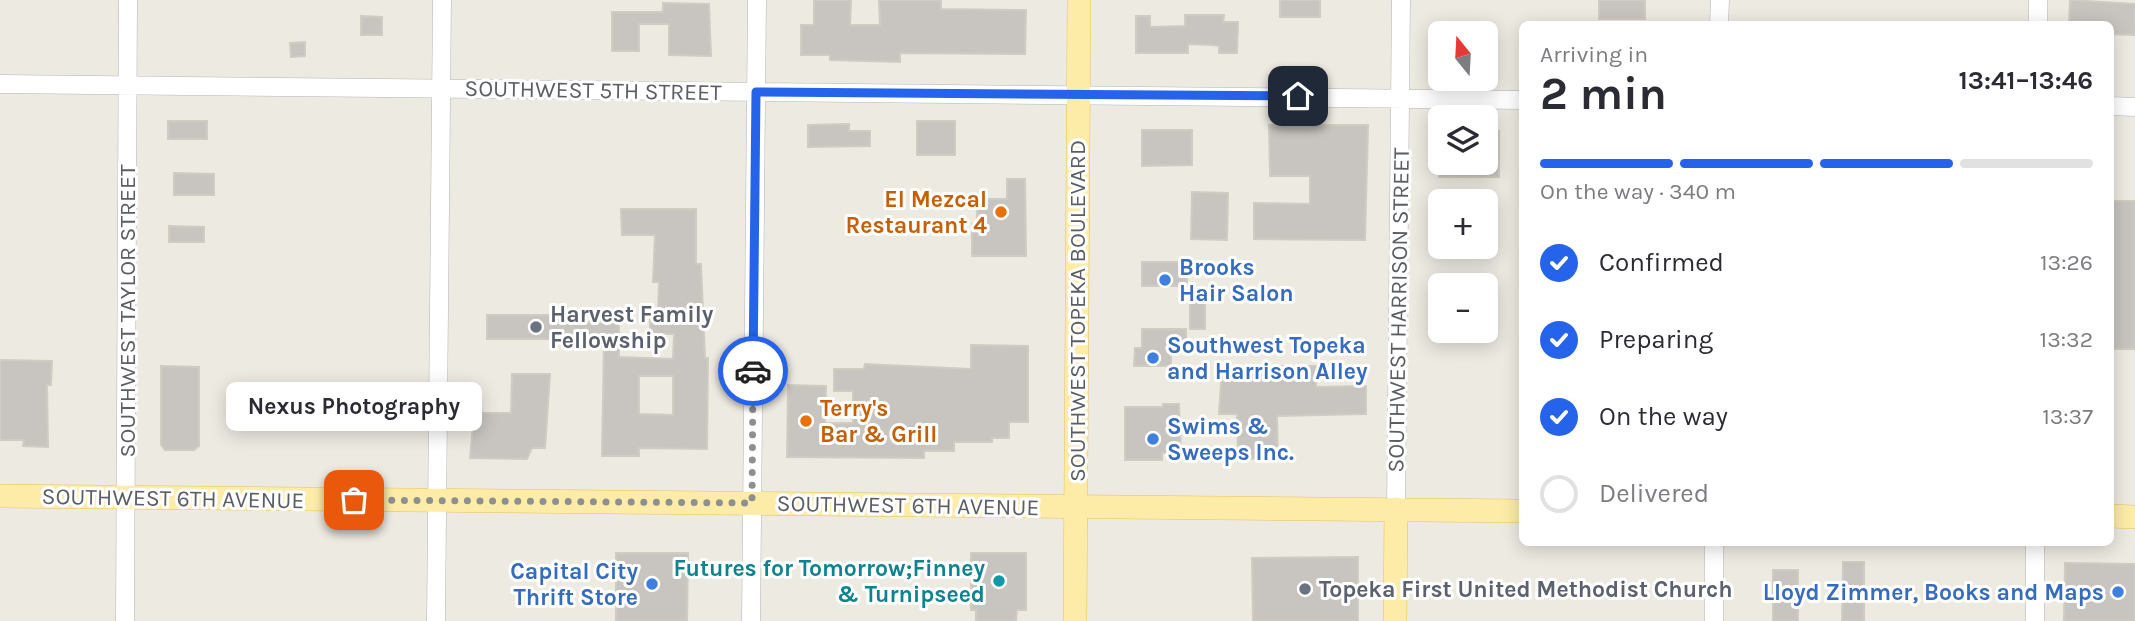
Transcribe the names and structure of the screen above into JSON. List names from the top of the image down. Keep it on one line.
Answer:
{"streets":{"main road":["SOUTHWEST HARRISON STREET","SOUTHWEST TOPEKA BOULEVARD","SOUTHWEST 6TH AVENUE"],"street":["SOUTHWEST 5TH STREET","SOUTHWEST TAYLOR STREET"]},"crossings":[["SOUTHWEST 5TH STREET","SOUTHWEST HARRISON STREET"],["SOUTHWEST 5TH STREET","SOUTHWEST TAYLOR STREET"],["SOUTHWEST 5TH STREET","SOUTHWEST TOPEKA BOULEVARD"],["SOUTHWEST HARRISON STREET","SOUTHWEST 6TH AVENUE"],["SOUTHWEST TAYLOR STREET","SOUTHWEST 6TH AVENUE"],["SOUTHWEST TOPEKA BOULEVARD","SOUTHWEST 6TH AVENUE"]],"places":["El Mezcal Restaurant 4","Brooks Hair Salon","Harvest Family Fellowship","Southwest Topeka and Harrison Alley","Terry's Bar & Grill","Swims & Sweeps Inc.","Nexus Photography","Futures for Tomorrow;Finney & Turnipseed","Capital City Thrift Store","Topeka First United Methodist Church","Lloyd Zimmer, Books and Maps"],"north":"top","page":{"map_buttons":["+","−"],"heading":["2 min","Arriving in","13:41–13:46"],"bar":"On the way · 340 m","list":[["Confirmed","13:26"],["Preparing","13:32"],["On the way","13:37"],"Delivered"],"bubble":"Nexus Photography"}}
